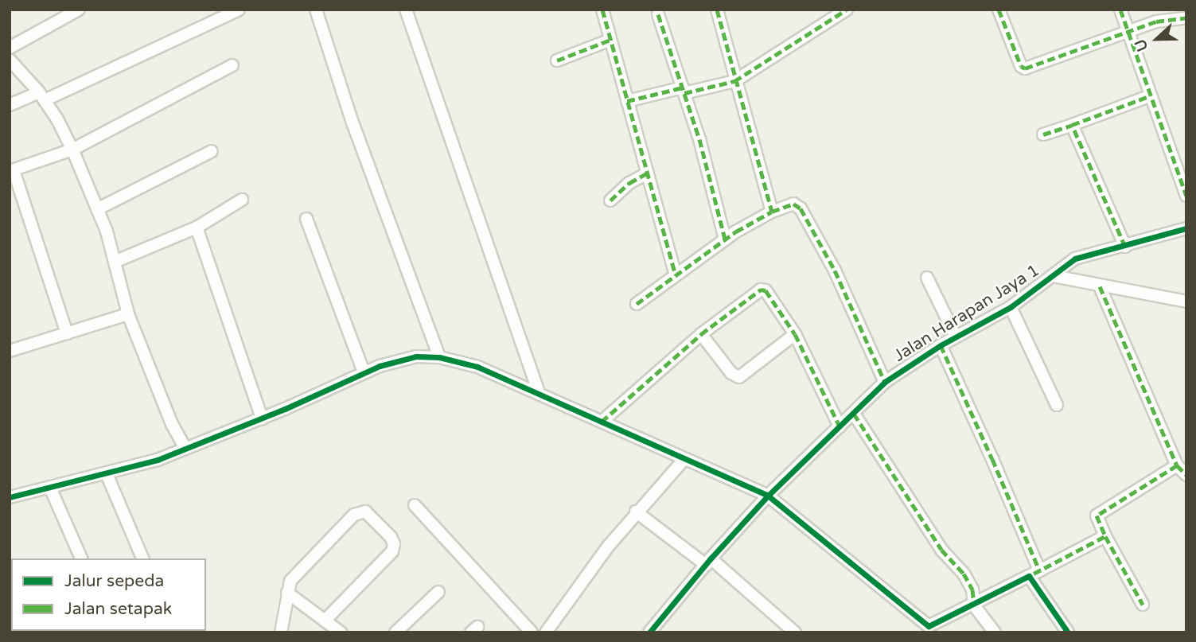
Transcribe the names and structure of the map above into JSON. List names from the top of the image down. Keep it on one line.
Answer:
{"streets":{"street":["Jalan Harapan Jaya 1"]},"legend":["Jalur sepeda","Jalan setapak"],"north":"left"}
